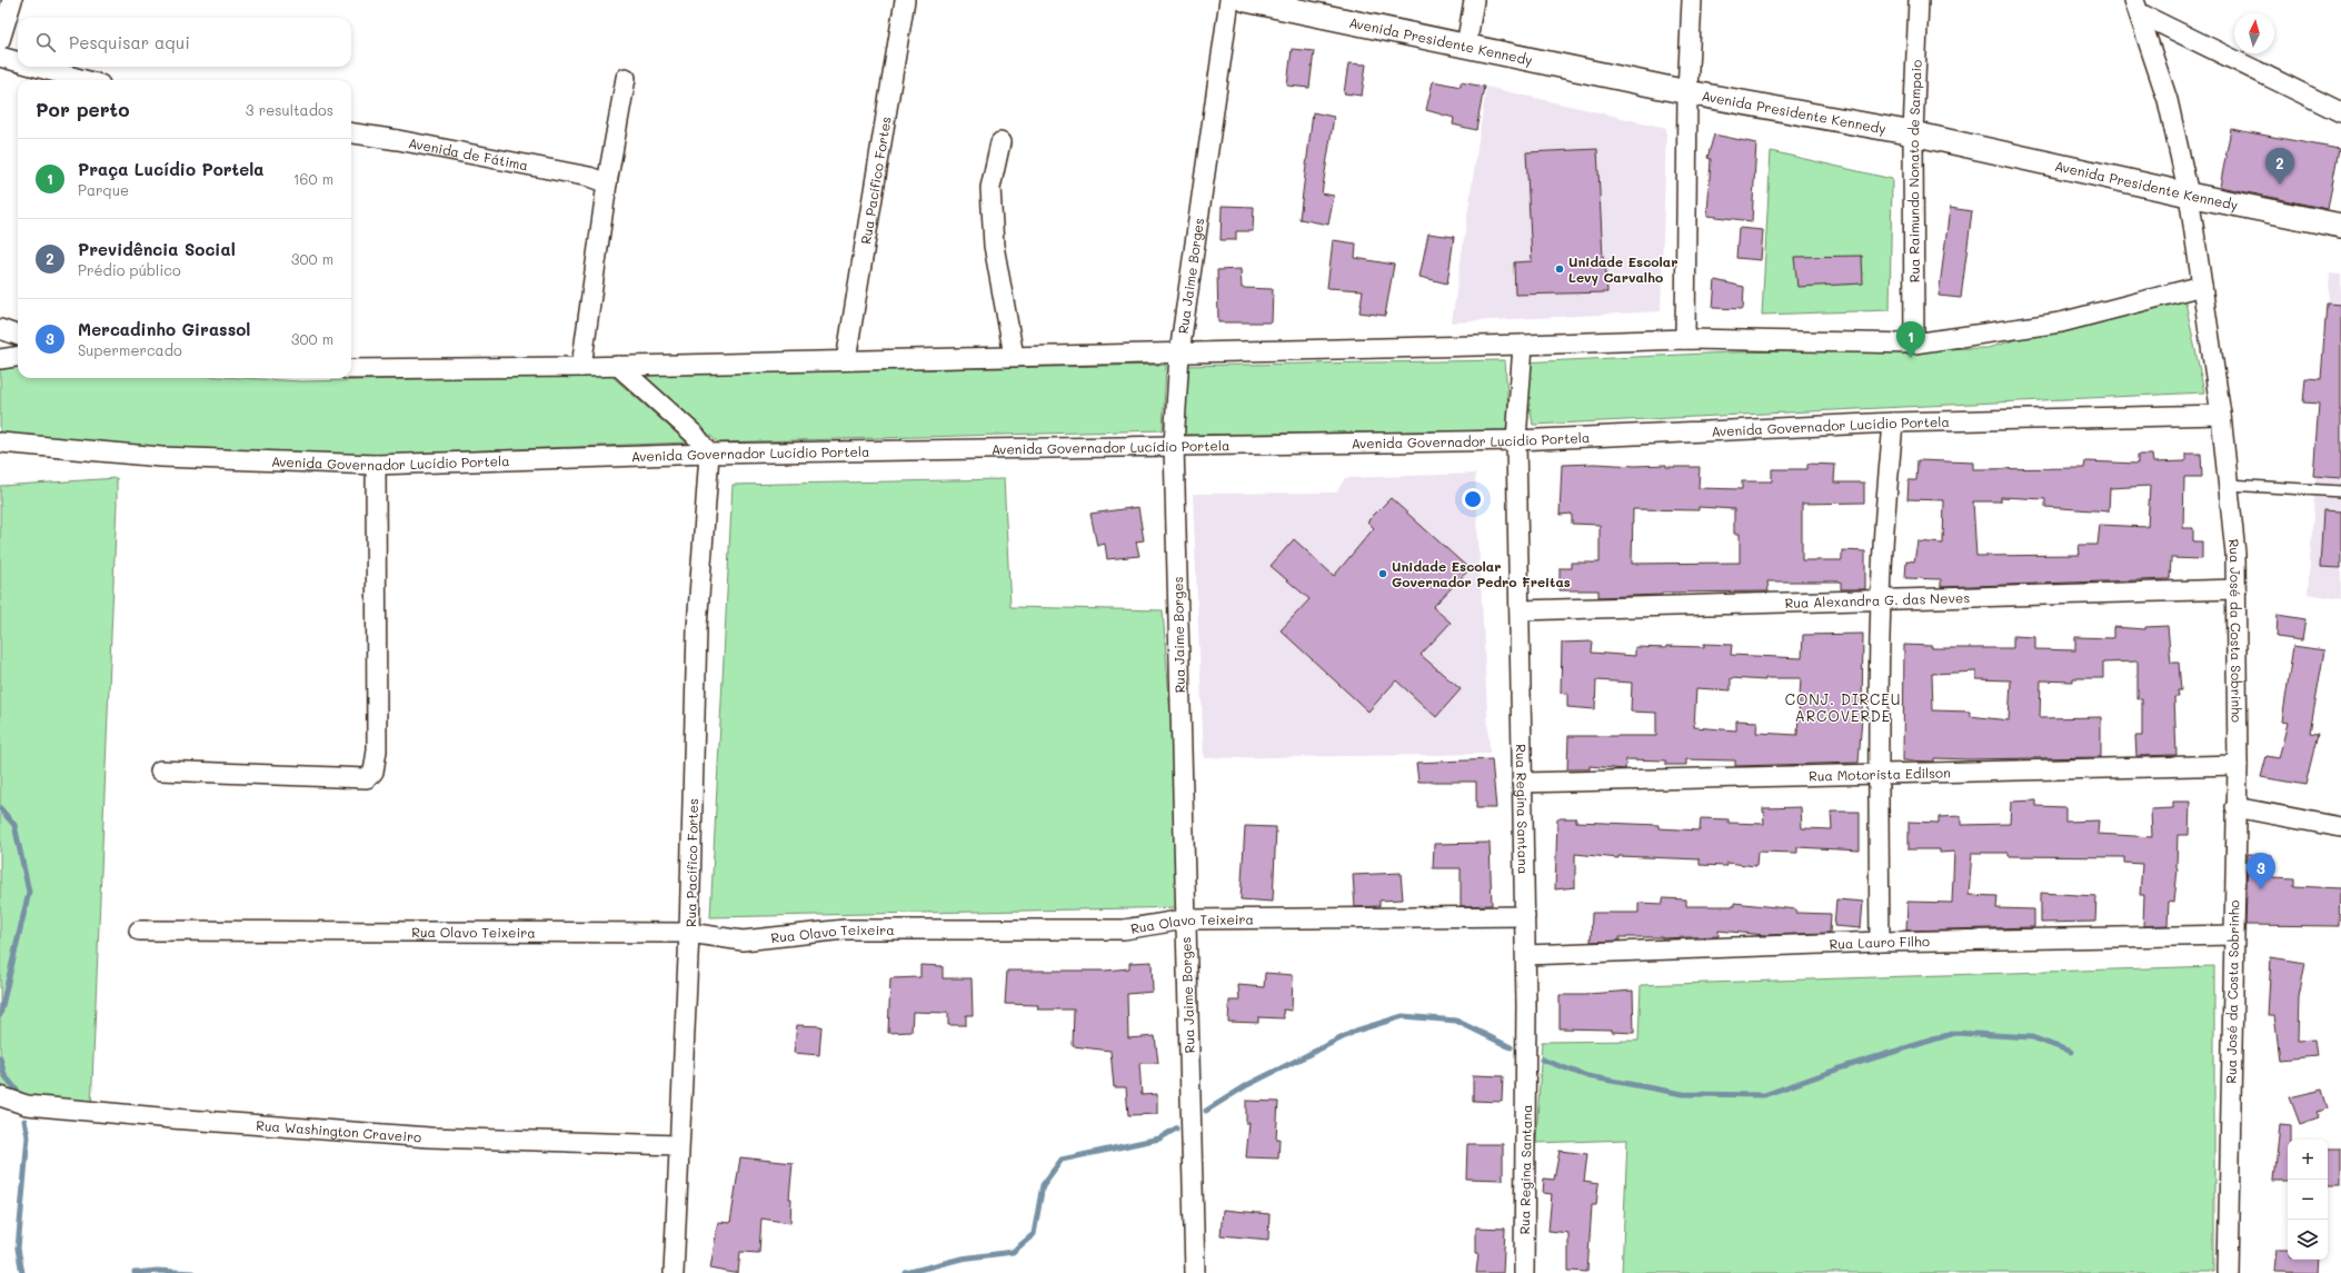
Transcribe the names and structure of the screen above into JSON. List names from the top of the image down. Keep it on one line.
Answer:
{"streets":{"street":["Avenida Presidente Kennedy","Avenida de Fátima","Rua Raimundo Nonato de Sampaio","Rua Pacífico Fortes","Rua Jaime Borges","Avenida Governador Lucídio Portela","Rua Alexandra G. das Neves","Rua José da Costa Sobrinho","Rua Motorista Edilson","Rua Regina Santana","Rua Olavo Teixeira","Rua Lauro Filho","Rua Washington Craveiro"]},"crossings":[["Avenida Presidente Kennedy","Rua Raimundo Nonato de Sampaio"],["Avenida Presidente Kennedy","Rua José da Costa Sobrinho"],["Rua Pacífico Fortes","Avenida Governador Lucídio Portela"],["Rua Pacífico Fortes","Rua Olavo Teixeira"],["Rua Pacífico Fortes","Rua Washington Craveiro"],["Rua Jaime Borges","Avenida Governador Lucídio Portela"],["Rua Jaime Borges","Rua Olavo Teixeira"],["Avenida Governador Lucídio Portela","Rua José da Costa Sobrinho"],["Avenida Governador Lucídio Portela","Rua Regina Santana"],["Rua Alexandra G. das Neves","Rua José da Costa Sobrinho"],["Rua Alexandra G. das Neves","Rua Regina Santana"],["Rua José da Costa Sobrinho","Rua Motorista Edilson"],["Rua José da Costa Sobrinho","Rua Lauro Filho"],["Rua Motorista Edilson","Rua Regina Santana"],["Rua Regina Santana","Rua Olavo Teixeira"],["Rua Regina Santana","Rua Lauro Filho"]],"districts":["CONJ. DIRCEU ARCOVERDE"],"places":["Unidade Escolar Levy Carvalho","Unidade Escolar Governador Pedro Freitas"],"north":"top","page":{"search":"Pesquisar aqui","heading":["Por perto","3 resultados"],"list":[{"mark":"1","name":"Praça Lucídio Portela","note":"Parque","value":"160 m"},{"mark":"2","name":"Previdência Social","note":"Prédio público","value":"300 m"},{"mark":"3","name":"Mercadinho Girassol","note":"Supermercado","value":"300 m"}],"pins":["2","1","3"],"map_buttons":["+","−"]}}
